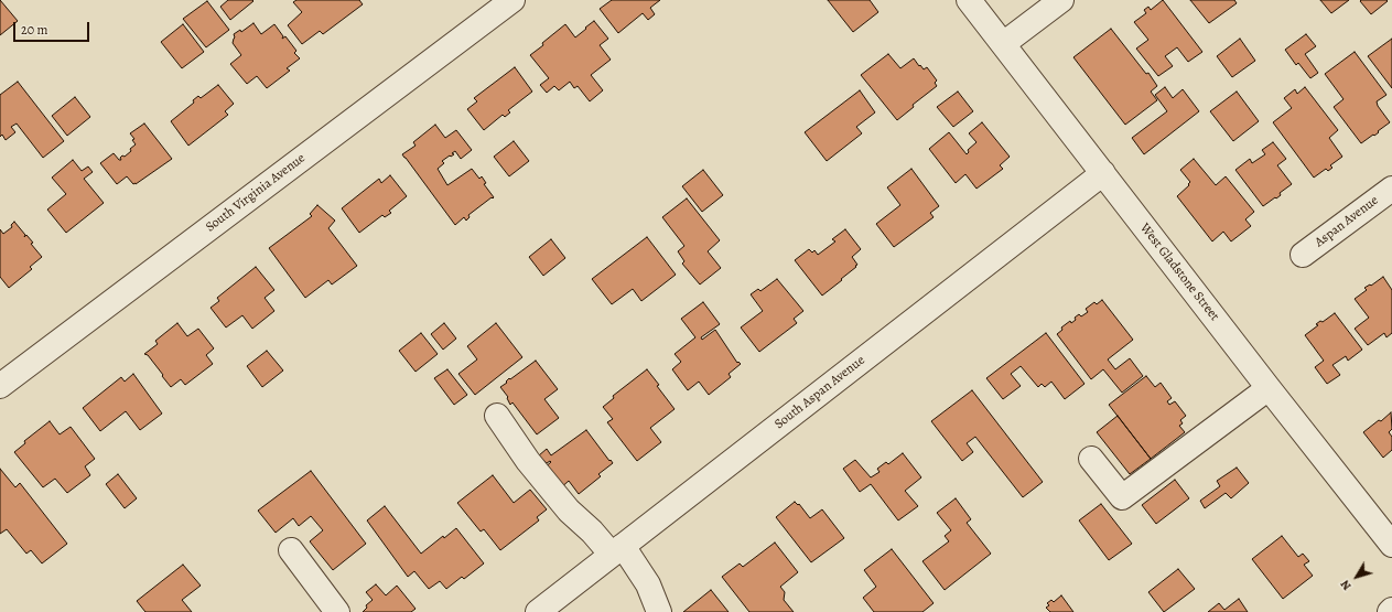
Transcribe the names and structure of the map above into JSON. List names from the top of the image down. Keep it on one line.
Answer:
{"streets":{"street":["South Virginia Avenue","Aspan Avenue","West Gladstone Street","South Aspan Avenue"]},"crossings":[["West Gladstone Street","South Aspan Avenue"]],"scale_bar":"20 m","north":"bottom left"}
